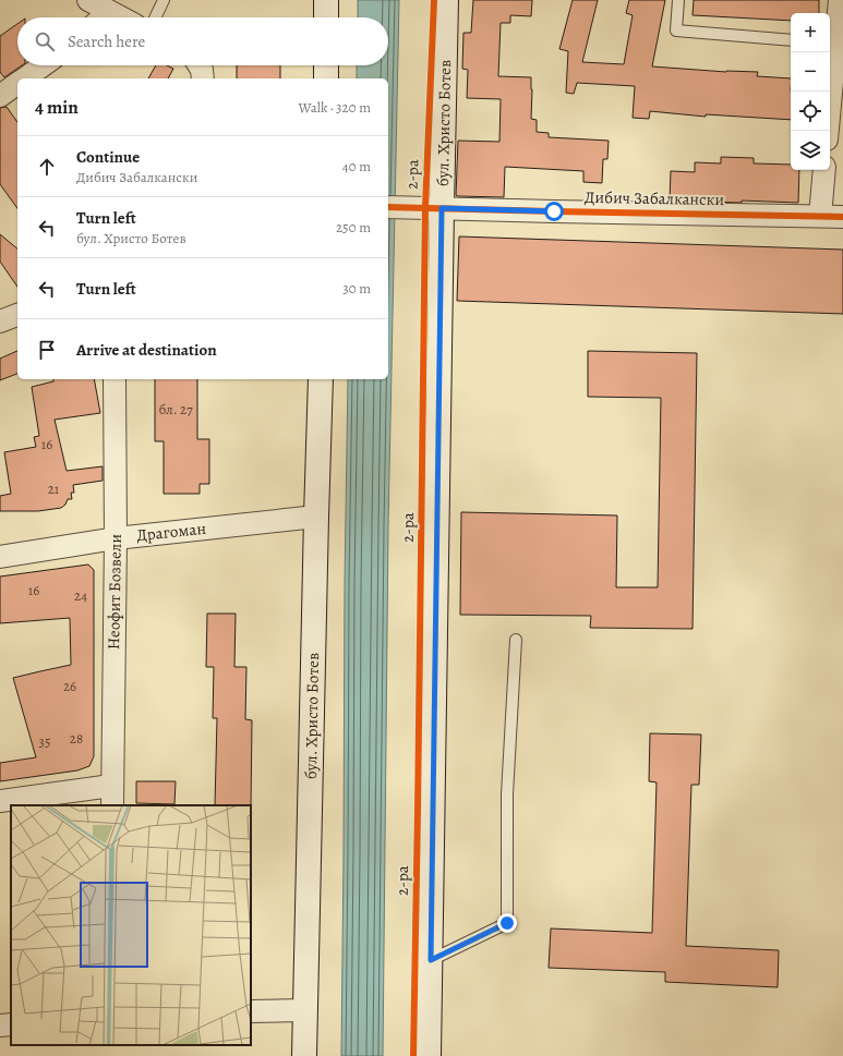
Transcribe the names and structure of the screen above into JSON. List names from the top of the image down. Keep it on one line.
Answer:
{"streets":{"main road":["бул. Христо Ботев"],"street":["Дибич Забалкански","Драгоман","Неофит Бозвели"],"cycle path":["2-ра"]},"crossings":[["бул. Христо Ботев","Дибич Забалкански"],["бул. Христо Ботев","Драгоман"],["Драгоман","Неофит Бозвели"]],"house_numbers":["бл. 27","16","21","16","24","26","28","35"],"page":{"map_buttons":["+","−"],"search":"Search here","heading":["4 min","Walk · 320 m"],"list":[["Continue","Дибич Забалкански","40 m"],["Turn left","бул. Христо Ботев","250 m"],["Turn left","30 m"],"Arrive at destination"]}}
